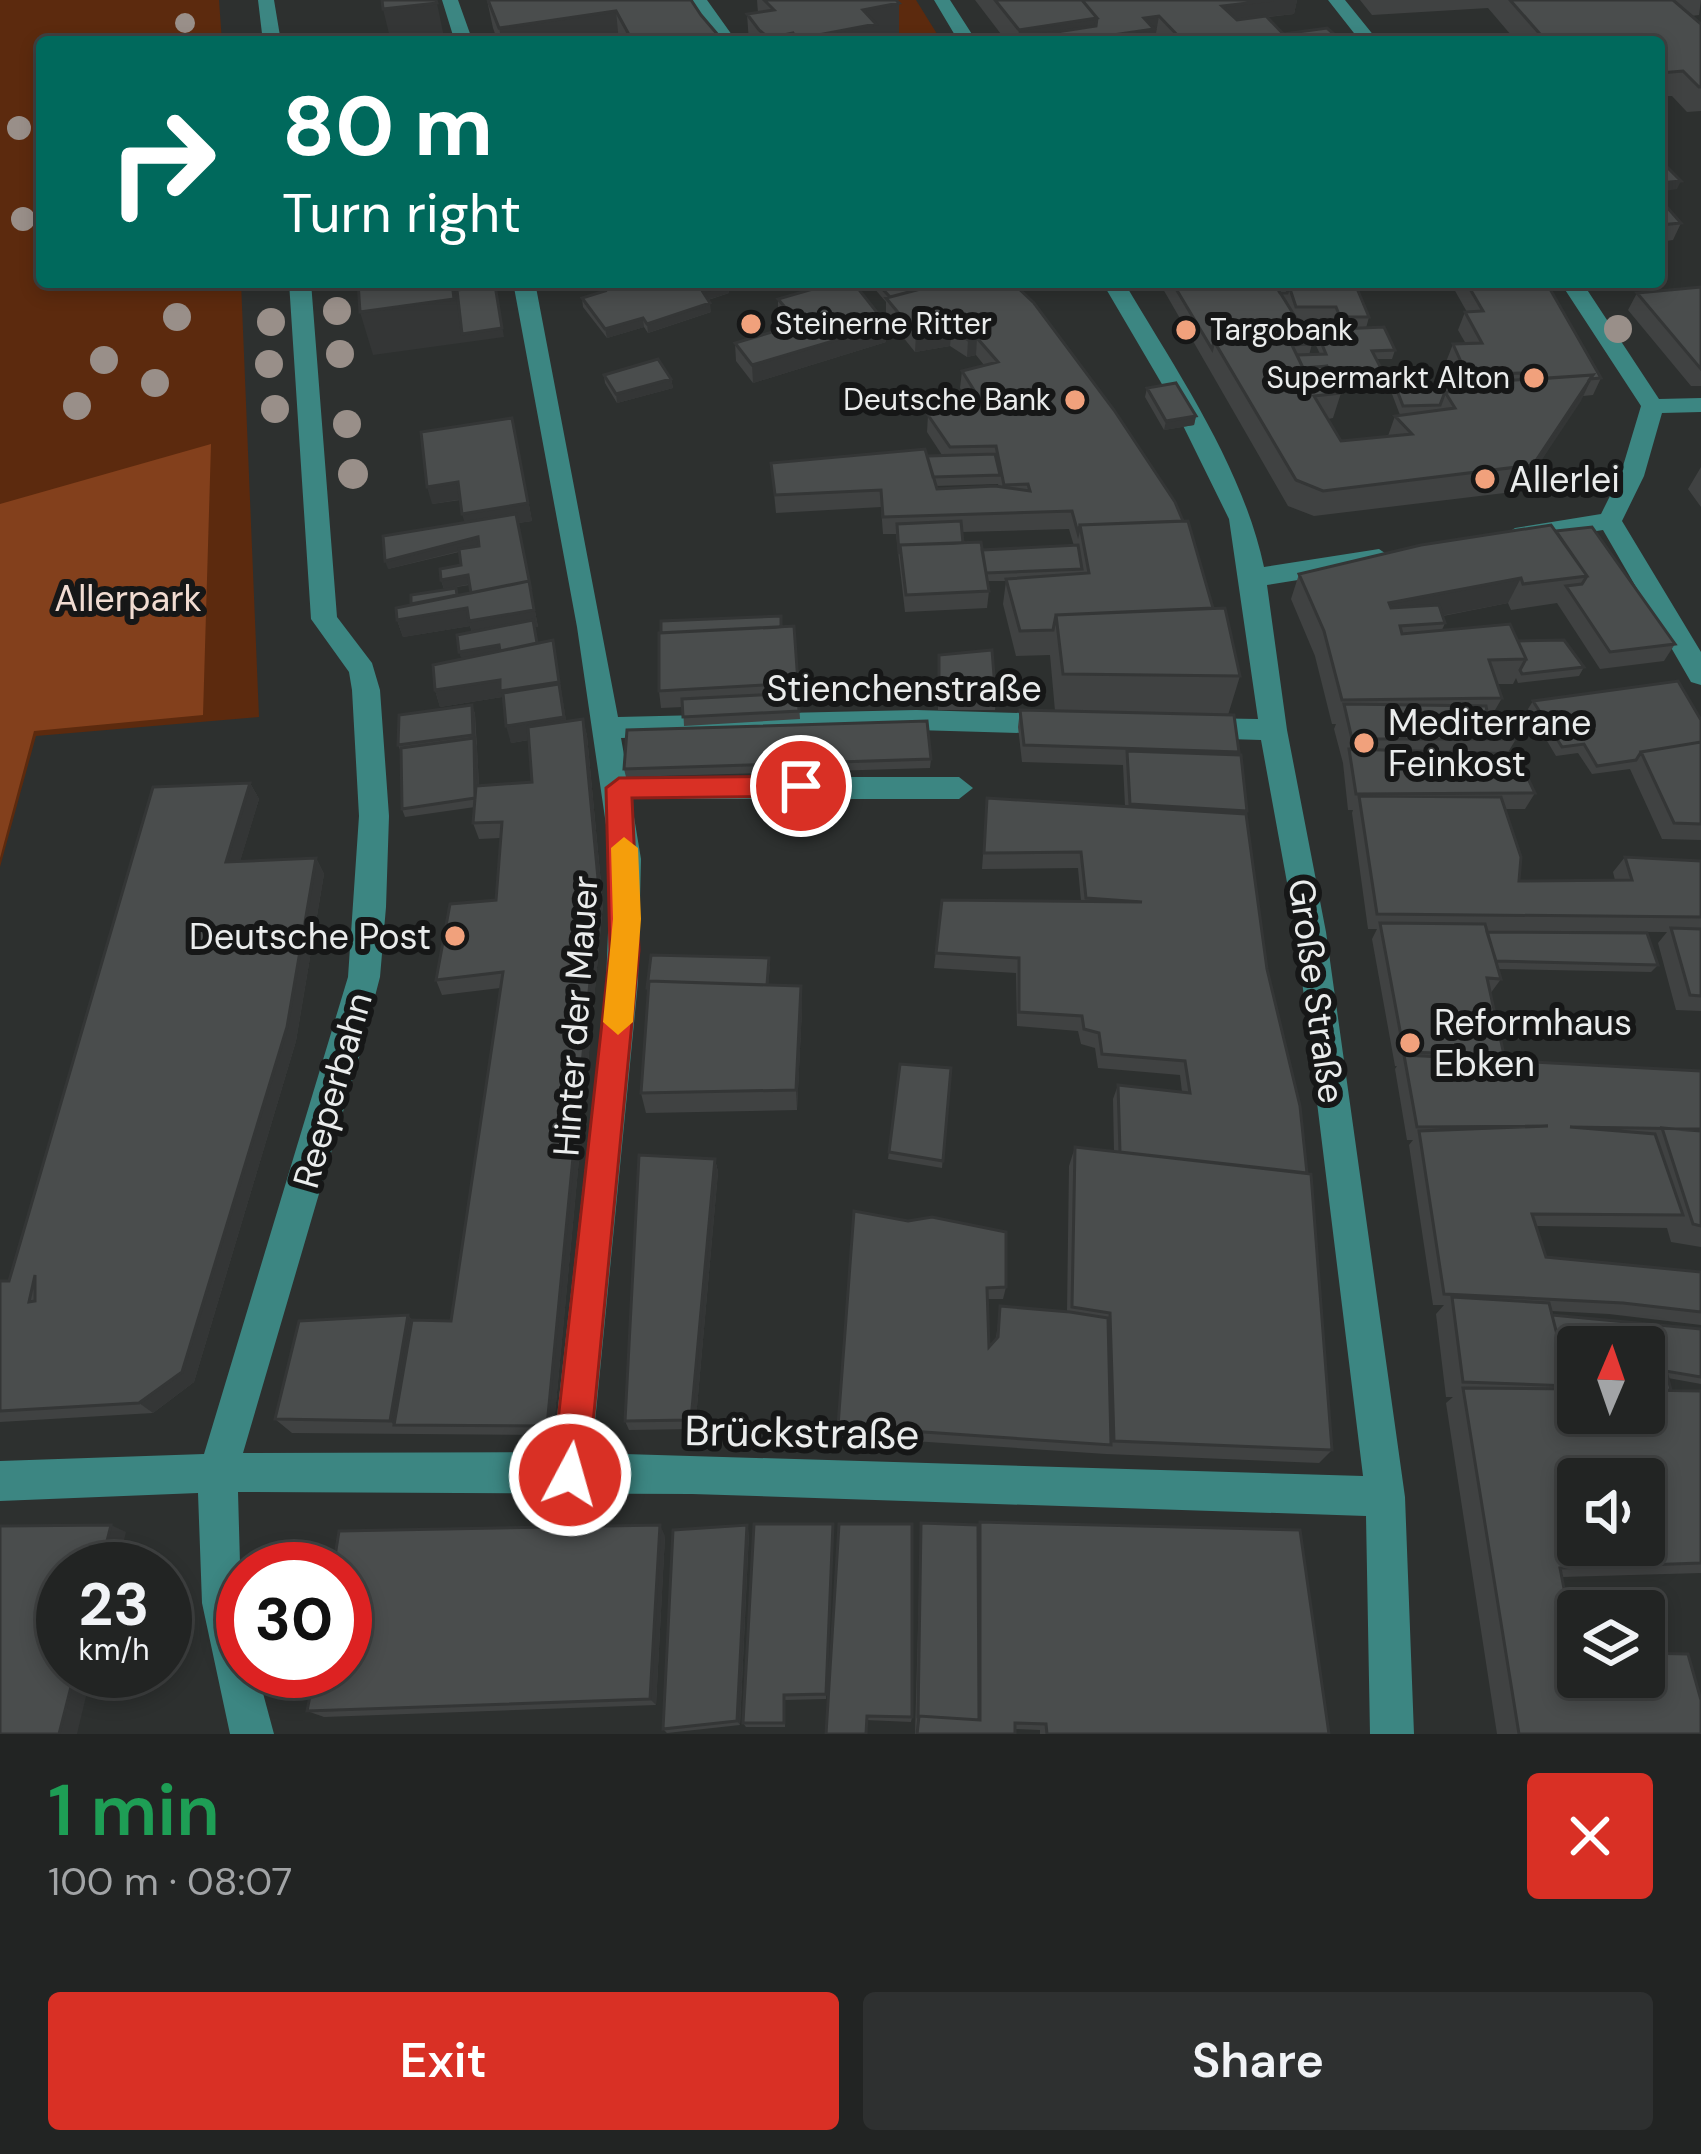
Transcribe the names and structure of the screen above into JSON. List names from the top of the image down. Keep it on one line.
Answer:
{"streets":{"street":["Stienchenstraße","Große Straße","Hinter der Mauer","Reeperbahn","Brückstraße"]},"crossings":[["Stienchenstraße","Hinter der Mauer"],["Große Straße","Brückstraße"],["Hinter der Mauer","Brückstraße"],["Reeperbahn","Brückstraße"]],"parks":["Allerpark"],"places":["Steinerne Ritter","Targobank","Supermarkt Alton","Deutsche Bank","Allerlei","Mediterrane Feinkost","Deutsche Post","Reformhaus Ebken"],"north":"top","page":{"turn":["80 m","Turn right"],"speed":"23 km/h","limit":"30","heading":["1 min","100 m · 08:07"],"buttons":["Exit","Share"]}}
